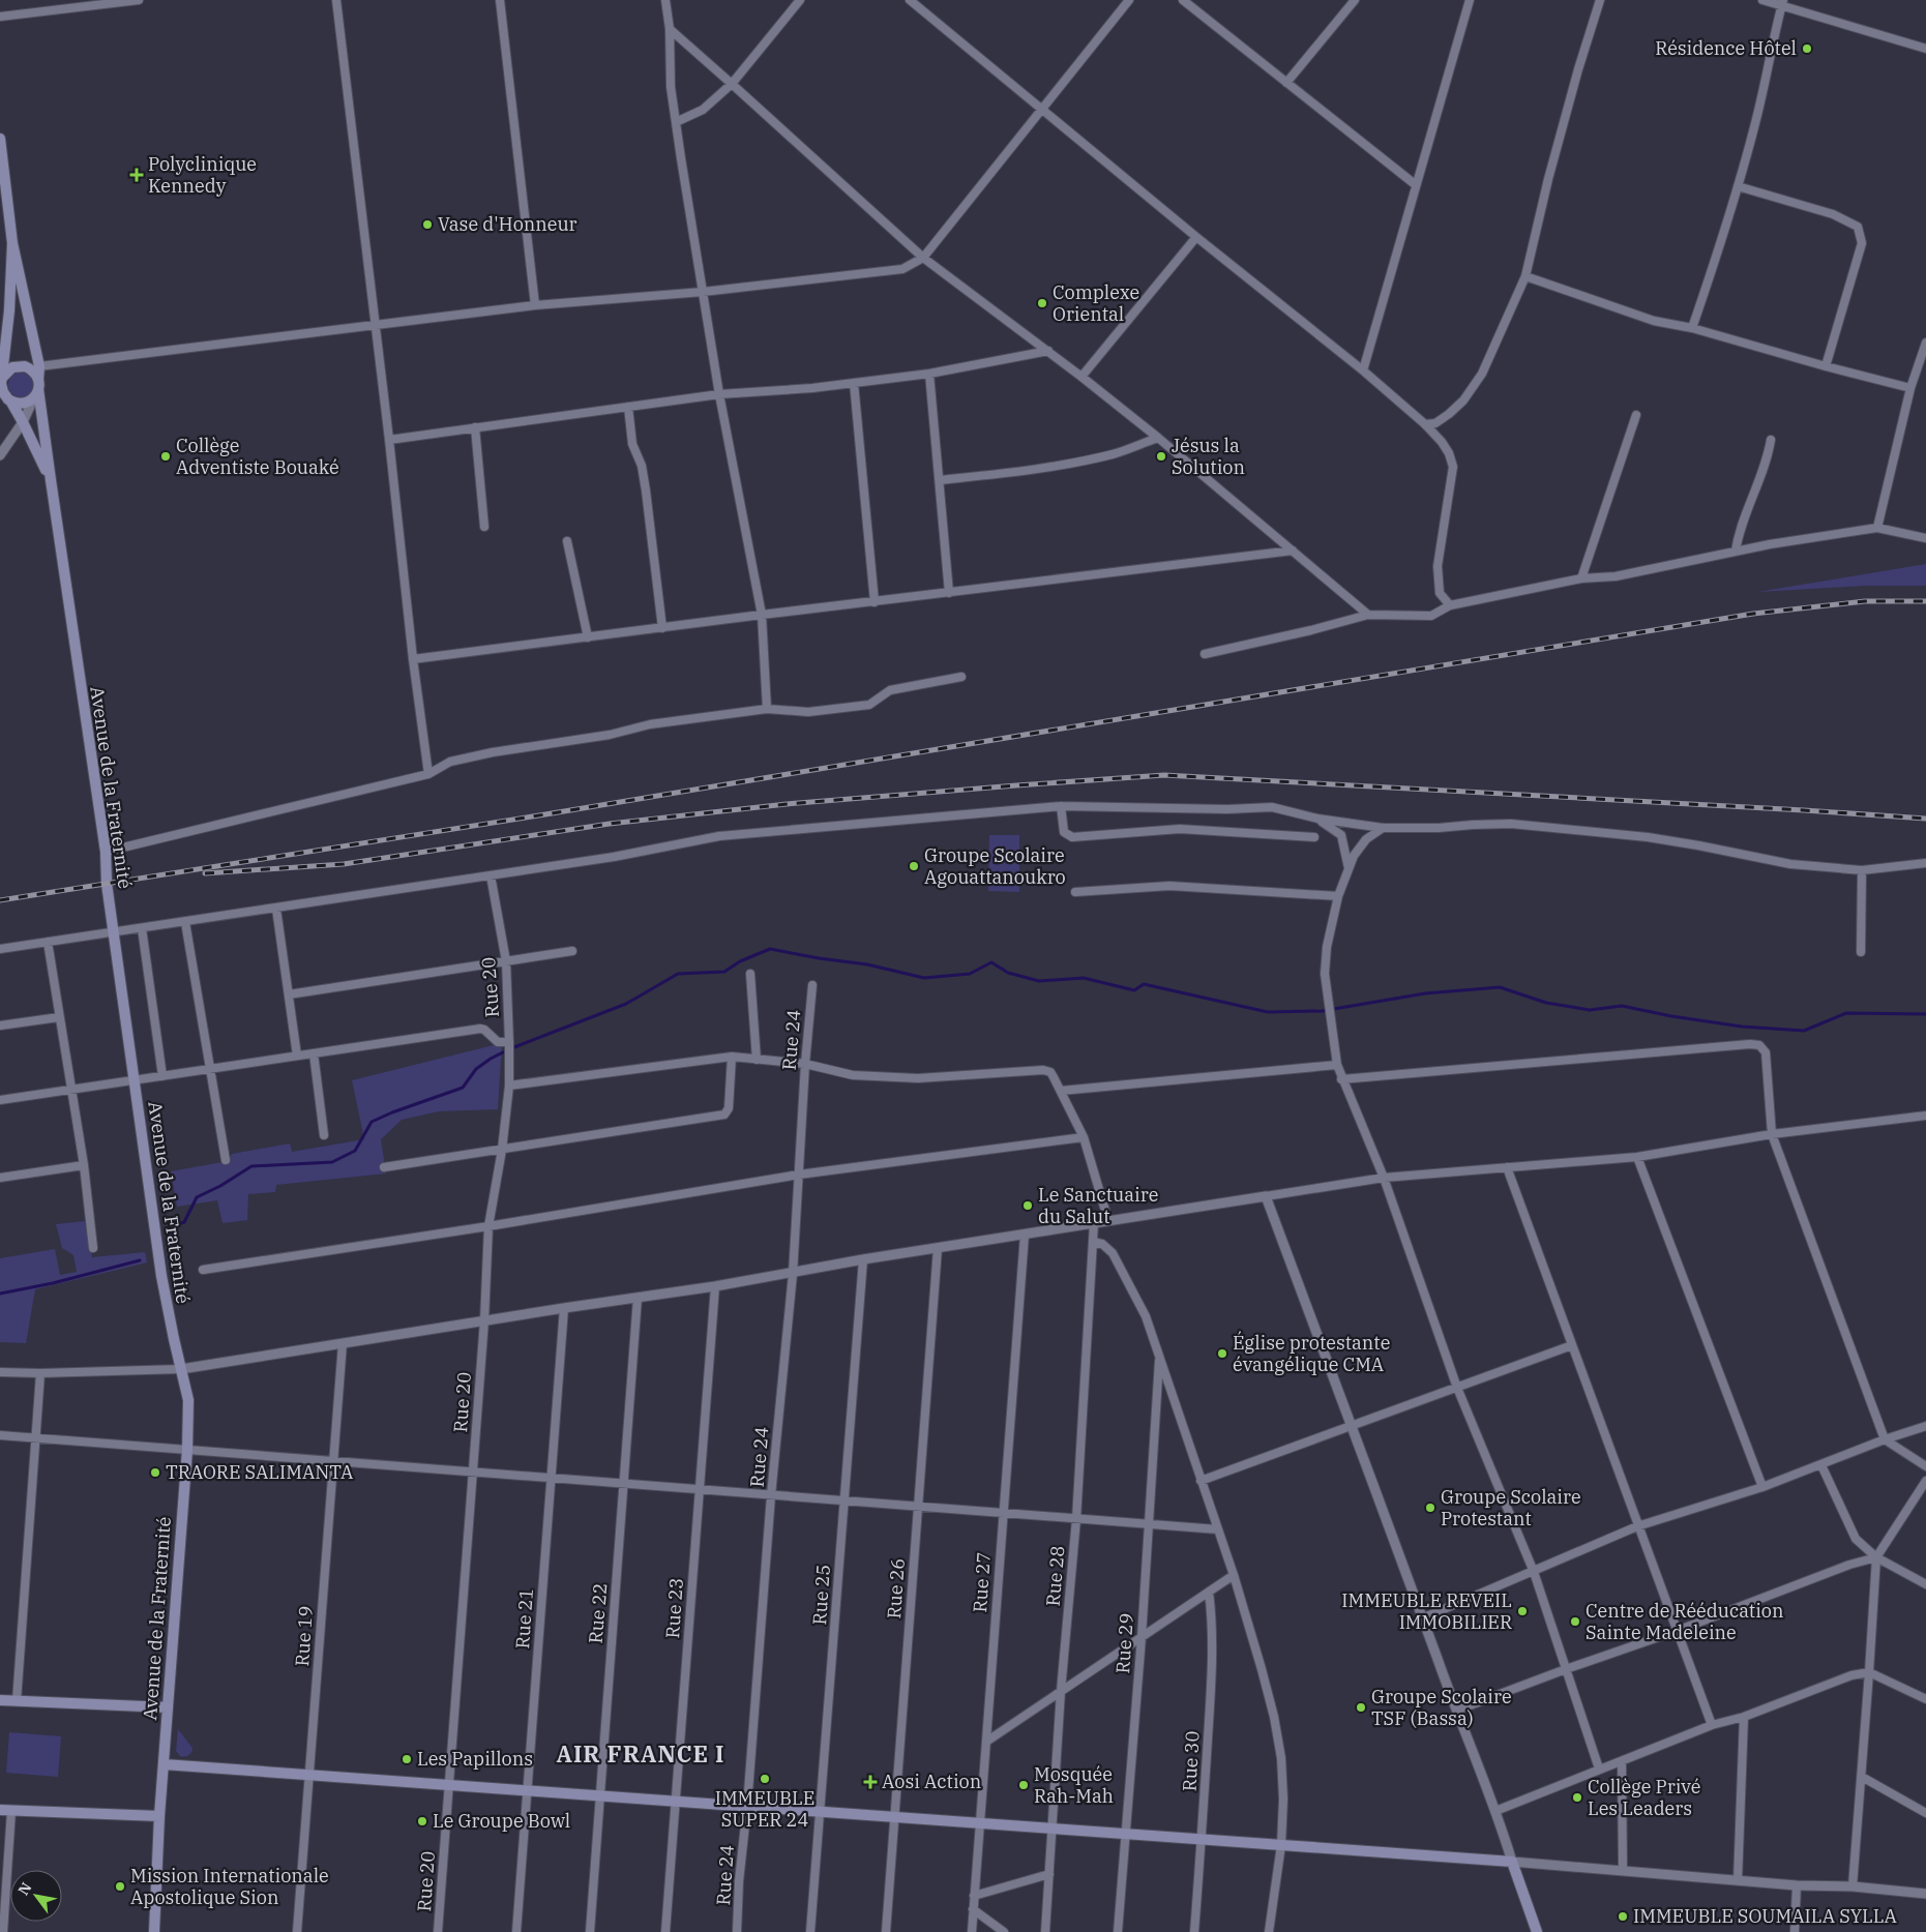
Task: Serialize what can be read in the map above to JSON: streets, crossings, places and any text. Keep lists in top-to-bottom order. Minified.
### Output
{"streets":{"main road":["Avenue de la Fraternité"],"street":["Rue 20","Rue 24","Rue 28","Rue 27","Rue 26","Rue 25","Rue 23","Rue 22","Rue 21","Rue 19","Rue 29","Rue 30"]},"districts":["AIR FRANCE I"],"places":{"other":["Résidence Hôtel","Vase d'Honneur","Complexe Oriental","Collège Adventiste Bouaké","Jésus la Solution","Groupe Scolaire Agouattanoukro","Le Sanctuaire du Salut","Église protestante évangélique CMA","TRAORE SALIMANTA","Groupe Scolaire Protestant","IMMEUBLE REVEIL IMMOBILIER","Centre de Rééducation Sainte Madeleine","Groupe Scolaire TSF (Bassa)","Les Papillons","IMMEUBLE SUPER 24","Mosquée Rah-Mah","Collège Privé Les Leaders","Le Groupe Bowl","Mission Internationale Apostolique Sion","IMMEUBLE SOUMAILA SYLLA"],"health":["Polyclinique Kennedy","Aosi Action"]},"north":"top left"}
